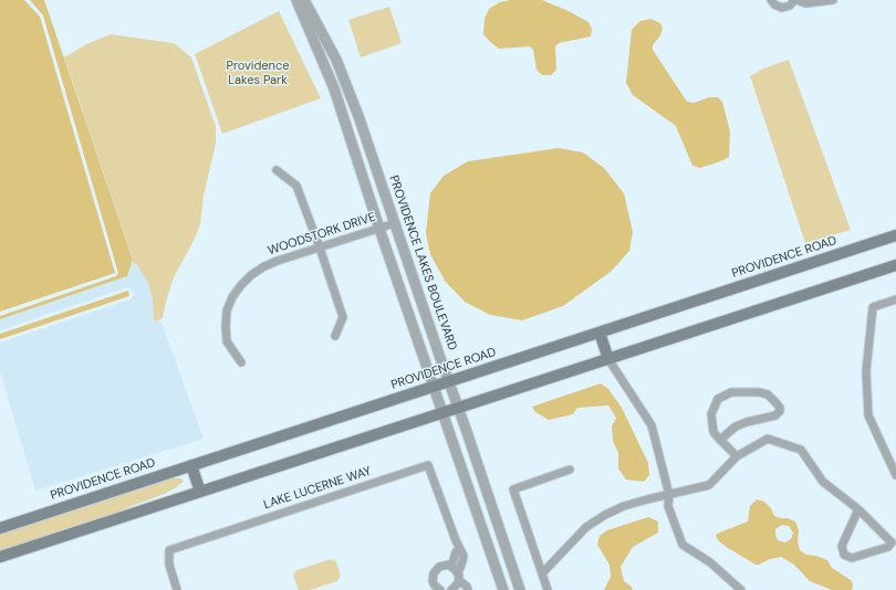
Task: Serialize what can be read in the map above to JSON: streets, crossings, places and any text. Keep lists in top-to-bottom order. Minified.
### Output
{"streets":{"main road":["PROVIDENCE ROAD"],"street":["WOODSTORK DRIVE","PROVIDENCE LAKES BOULEVARD","LAKE LUCERNE WAY"]},"crossings":[["WOODSTORK DRIVE","PROVIDENCE LAKES BOULEVARD"],["PROVIDENCE ROAD","PROVIDENCE LAKES BOULEVARD"]],"parks":["Providence Lakes Park"]}
